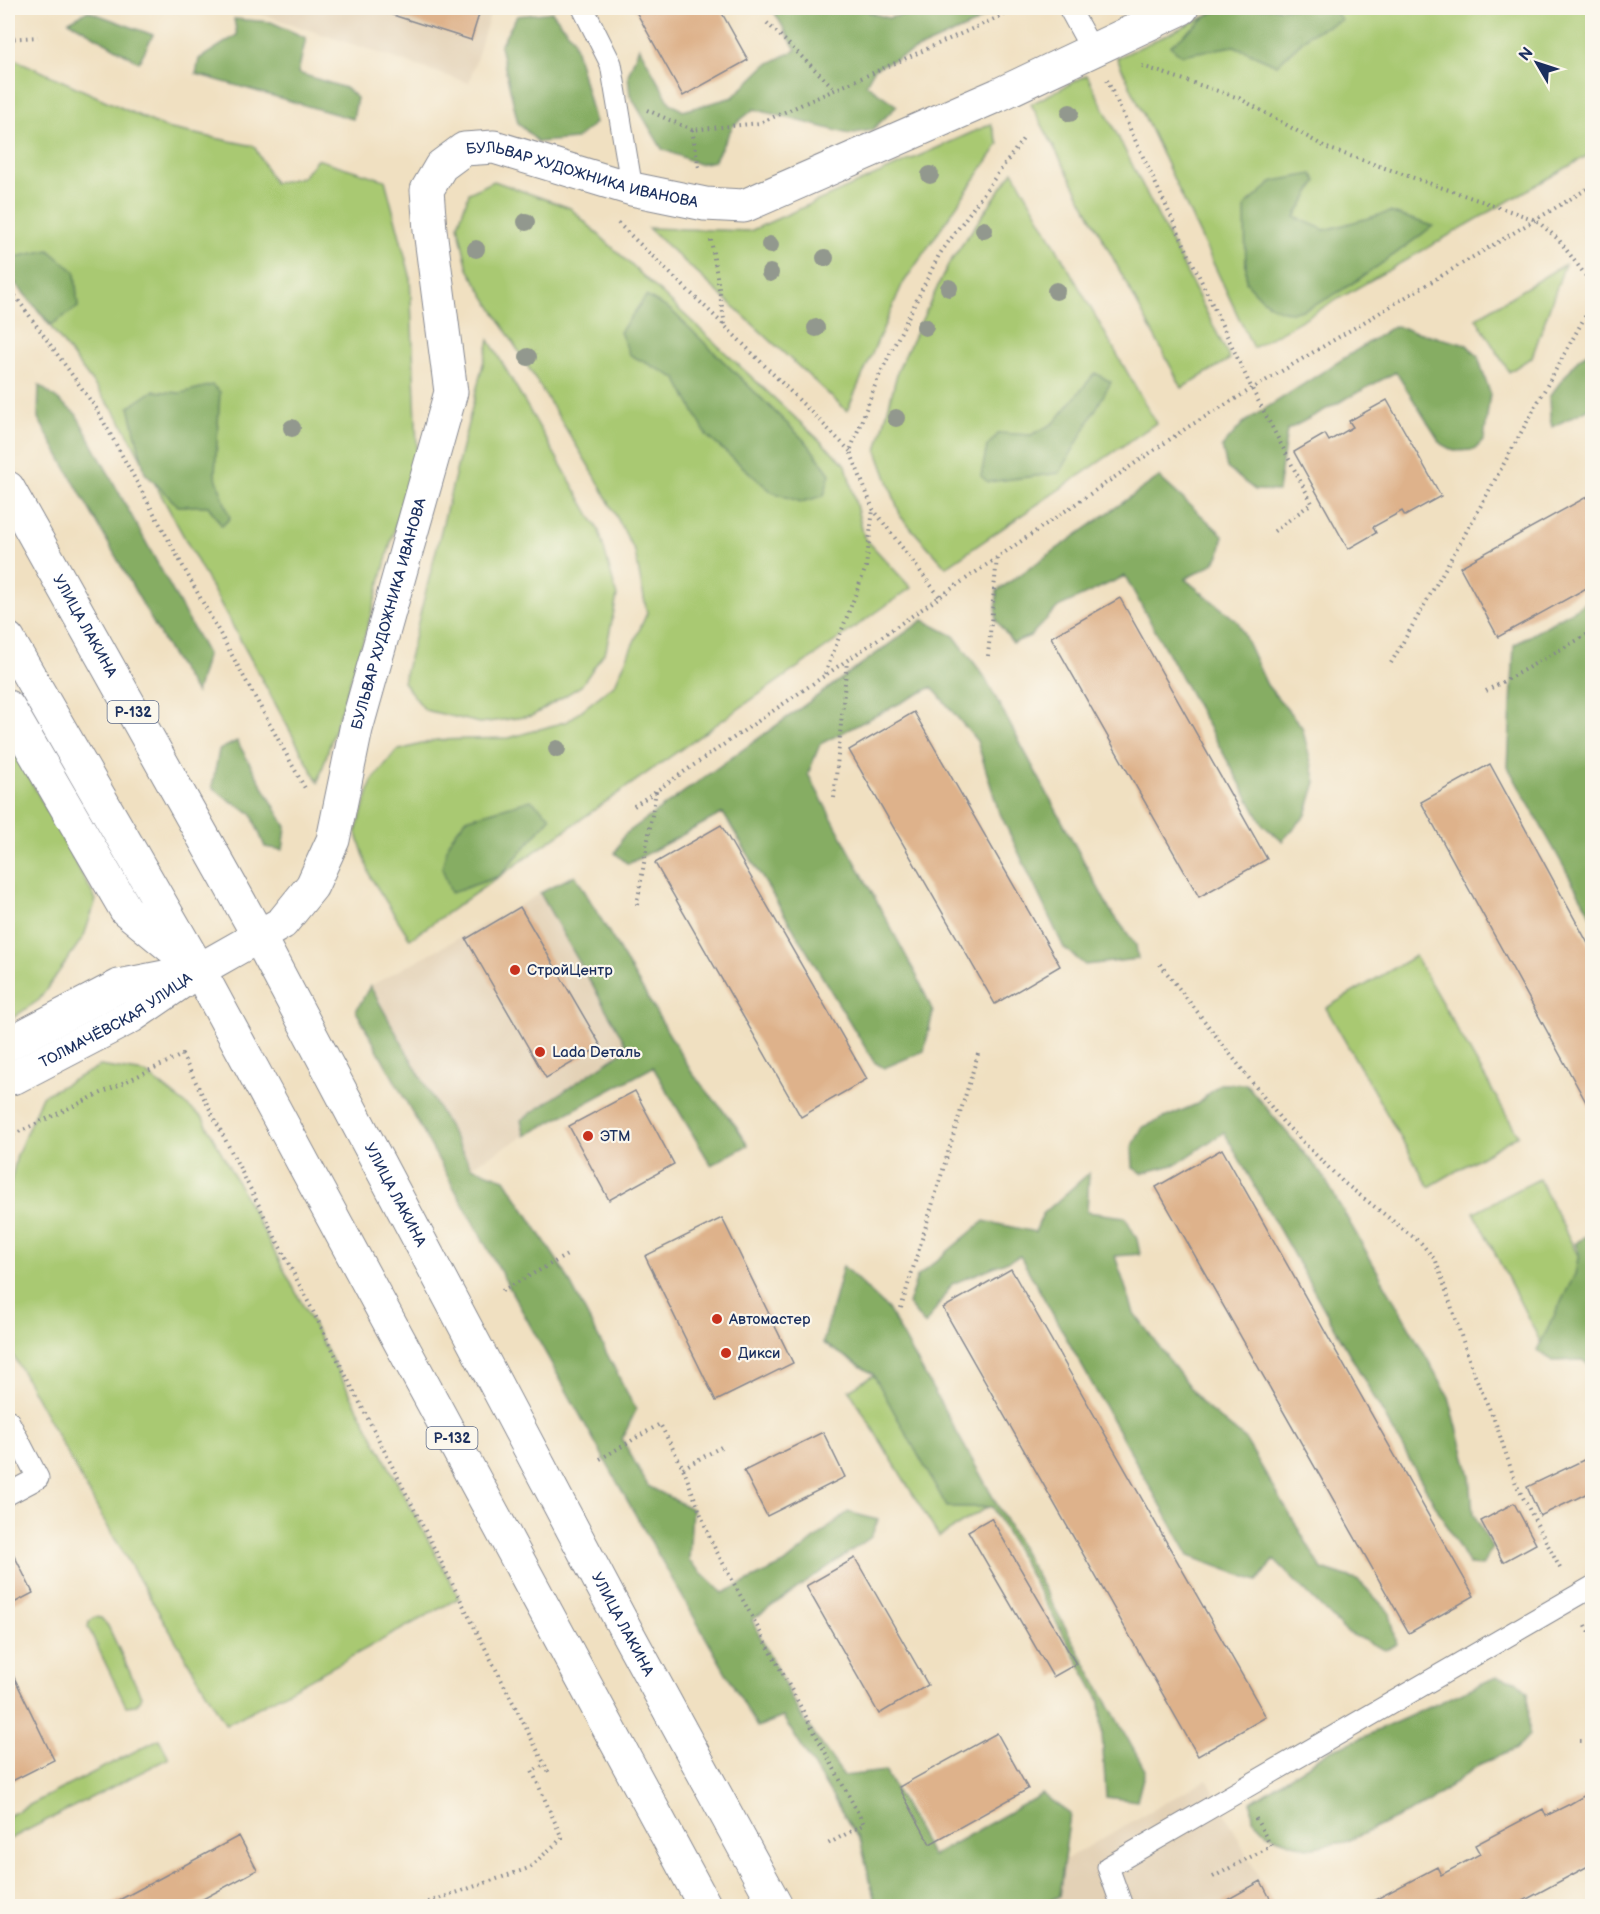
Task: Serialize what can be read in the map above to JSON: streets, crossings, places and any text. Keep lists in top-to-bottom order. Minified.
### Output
{"streets":{"main road":["БУЛЬВАР ХУДОЖНИКА ИВАНОВА","УЛИЦА ЛАКИНА","Р-132","ТОЛМАЧЁВСКАЯ УЛИЦА"]},"crossings":[["БУЛЬВАР ХУДОЖНИКА ИВАНОВА","УЛИЦА ЛАКИНА"],["БУЛЬВАР ХУДОЖНИКА ИВАНОВА","Р-132"],["БУЛЬВАР ХУДОЖНИКА ИВАНОВА","ТОЛМАЧЁВСКАЯ УЛИЦА"],["Р-132","ТОЛМАЧЁВСКАЯ УЛИЦА"]],"places":["СтройЦентр","Lada Dеталь","ЭТМ","Автомастер","Дикси"],"north":"top left"}
